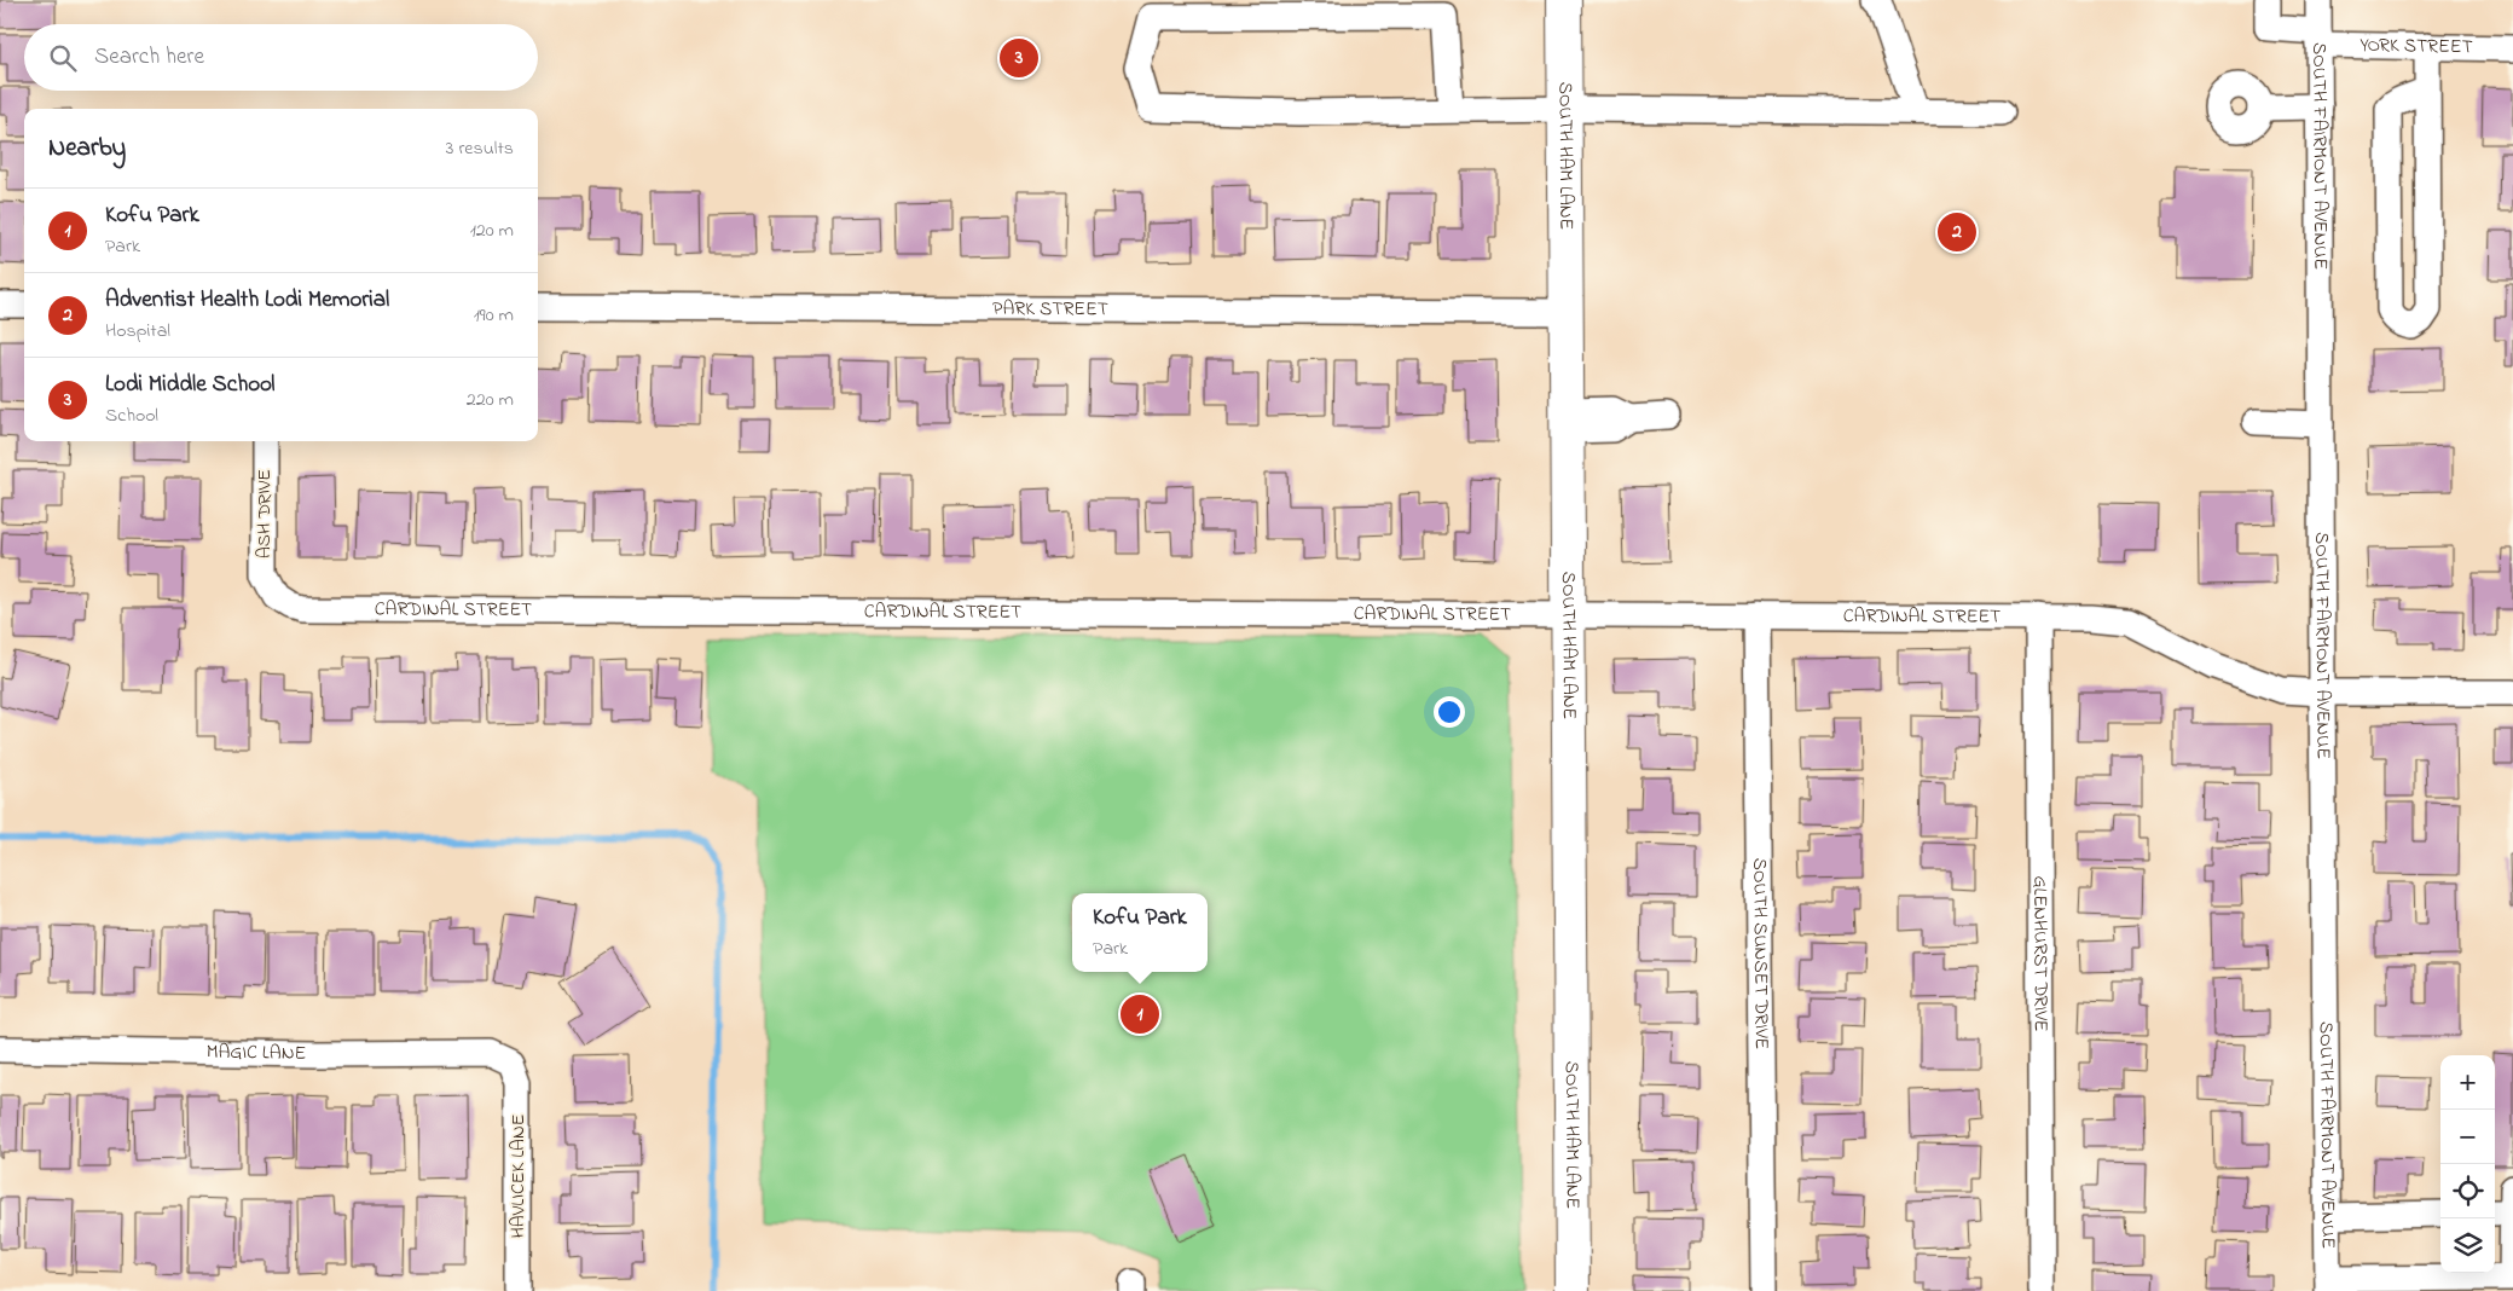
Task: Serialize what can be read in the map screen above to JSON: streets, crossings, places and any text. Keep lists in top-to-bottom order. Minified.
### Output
{"streets":{"main road":["SOUTH HAM LANE"],"street":["YORK STREET","SOUTH FAIRMONT AVENUE","PARK STREET","ASH DRIVE","CARDINAL STREET","SOUTH SUNSET DRIVE","GLENHURST DRIVE","MAGIC LANE","HAVLICEK LANE"]},"crossings":[["YORK STREET","SOUTH FAIRMONT AVENUE"],["SOUTH HAM LANE","PARK STREET"],["SOUTH HAM LANE","CARDINAL STREET"],["SOUTH FAIRMONT AVENUE","CARDINAL STREET"],["ASH DRIVE","CARDINAL STREET"],["CARDINAL STREET","SOUTH SUNSET DRIVE"],["CARDINAL STREET","GLENHURST DRIVE"],["MAGIC LANE","HAVLICEK LANE"]],"page":{"search":"Search here","pins":["3","2","1"],"heading":["Nearby","3 results"],"list":[{"mark":"1","name":"Kofu Park","note":"Park","value":"120 m"},{"mark":"2","name":"Adventist Health Lodi Memorial","note":"Hospital","value":"190 m"},{"mark":"3","name":"Lodi Middle School","note":"School","value":"220 m"}],"popup":["Kofu Park","Park"],"map_buttons":["+","−"]}}
